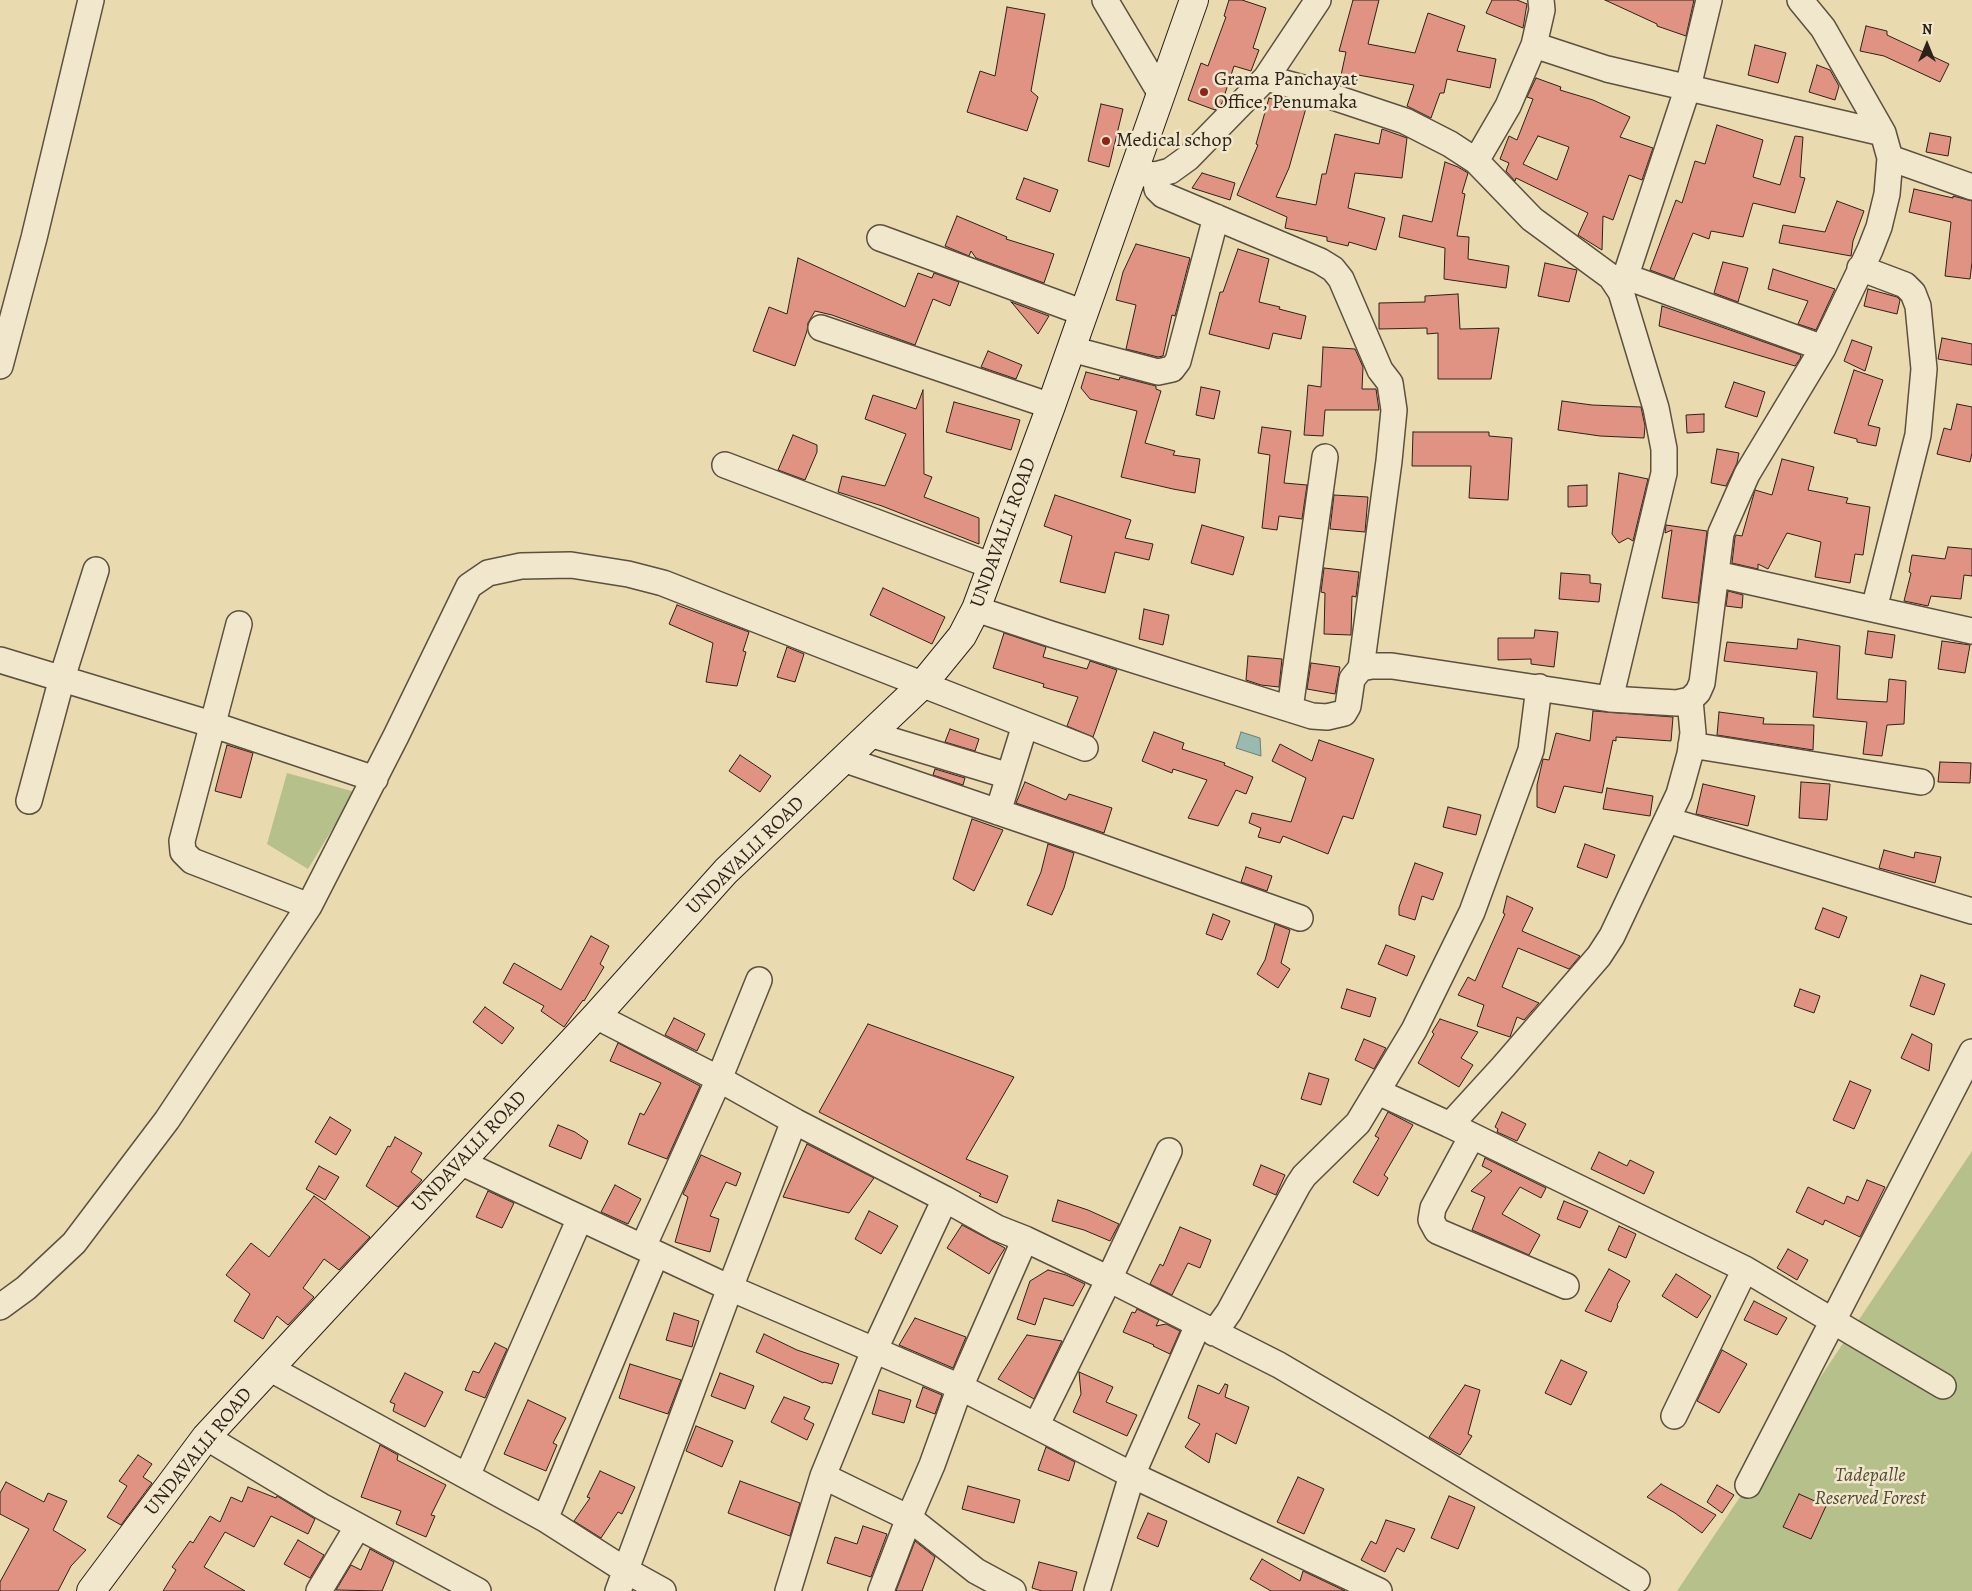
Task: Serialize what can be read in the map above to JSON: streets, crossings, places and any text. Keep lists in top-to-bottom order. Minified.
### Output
{"streets":{"main road":["UNDAVALLI ROAD"]},"parks":["Tadepalle Reserved Forest"],"places":["Grama Panchayat Office, Penumaka","Medical schop"],"north":"top"}
